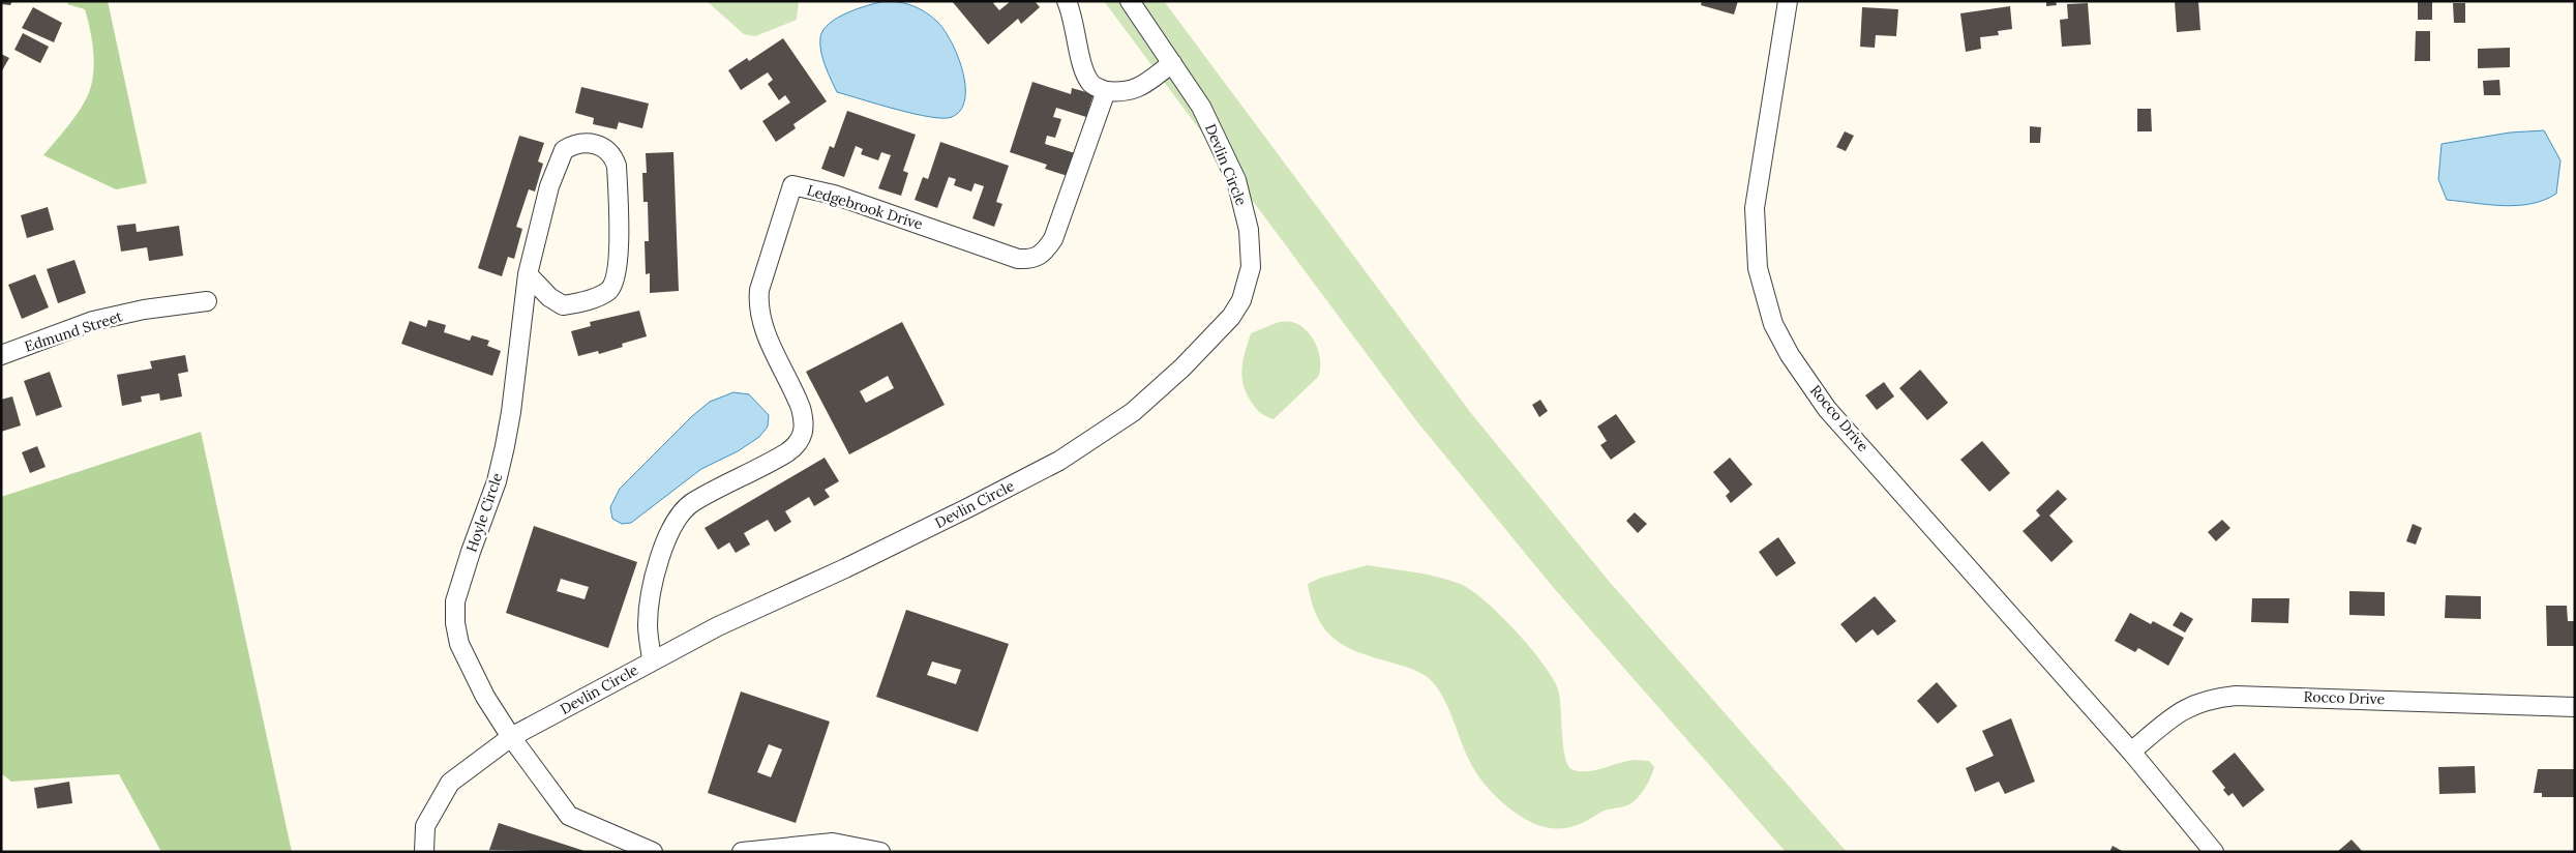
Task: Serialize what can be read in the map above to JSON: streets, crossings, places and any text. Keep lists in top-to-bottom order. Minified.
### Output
{"streets":{"street":["Devlin Circle","Ledgebrook Drive","Edmund Street","Rocco Drive","Hoyle Circle"]},"crossings":[["Devlin Circle","Ledgebrook Drive"],["Devlin Circle","Hoyle Circle"]]}
